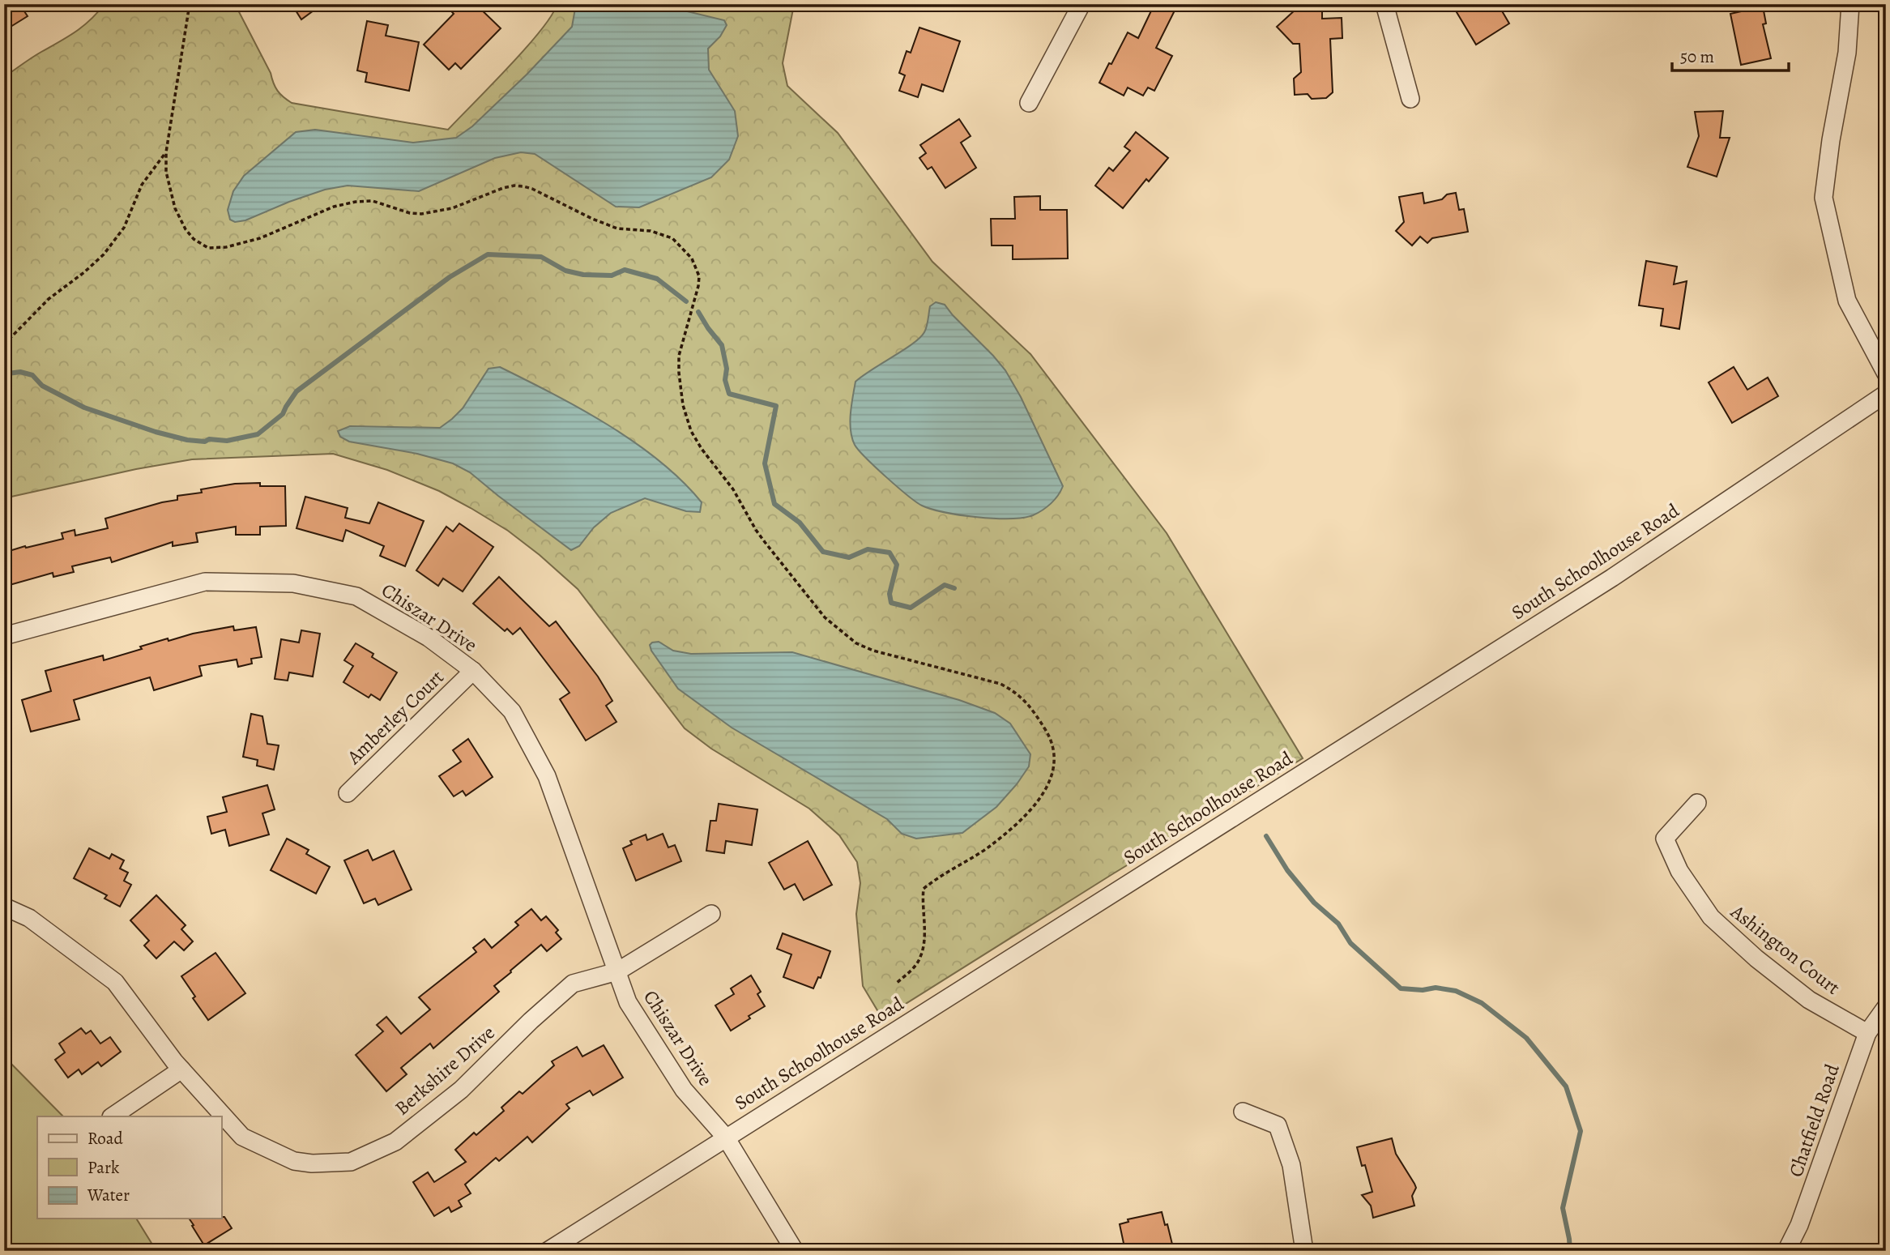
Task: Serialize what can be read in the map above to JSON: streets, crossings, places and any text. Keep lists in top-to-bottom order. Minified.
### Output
{"streets":{"street":["South Schoolhouse Road","Chiszar Drive","Amberley Court","Ashington Court","Berkshire Drive","Chatfield Road"]},"crossings":[["South Schoolhouse Road","Chiszar Drive"],["Chiszar Drive","Amberley Court"],["Chiszar Drive","Berkshire Drive"],["Ashington Court","Chatfield Road"]],"legend":["Road","Park","Water"],"scale_bar":"50 m"}
